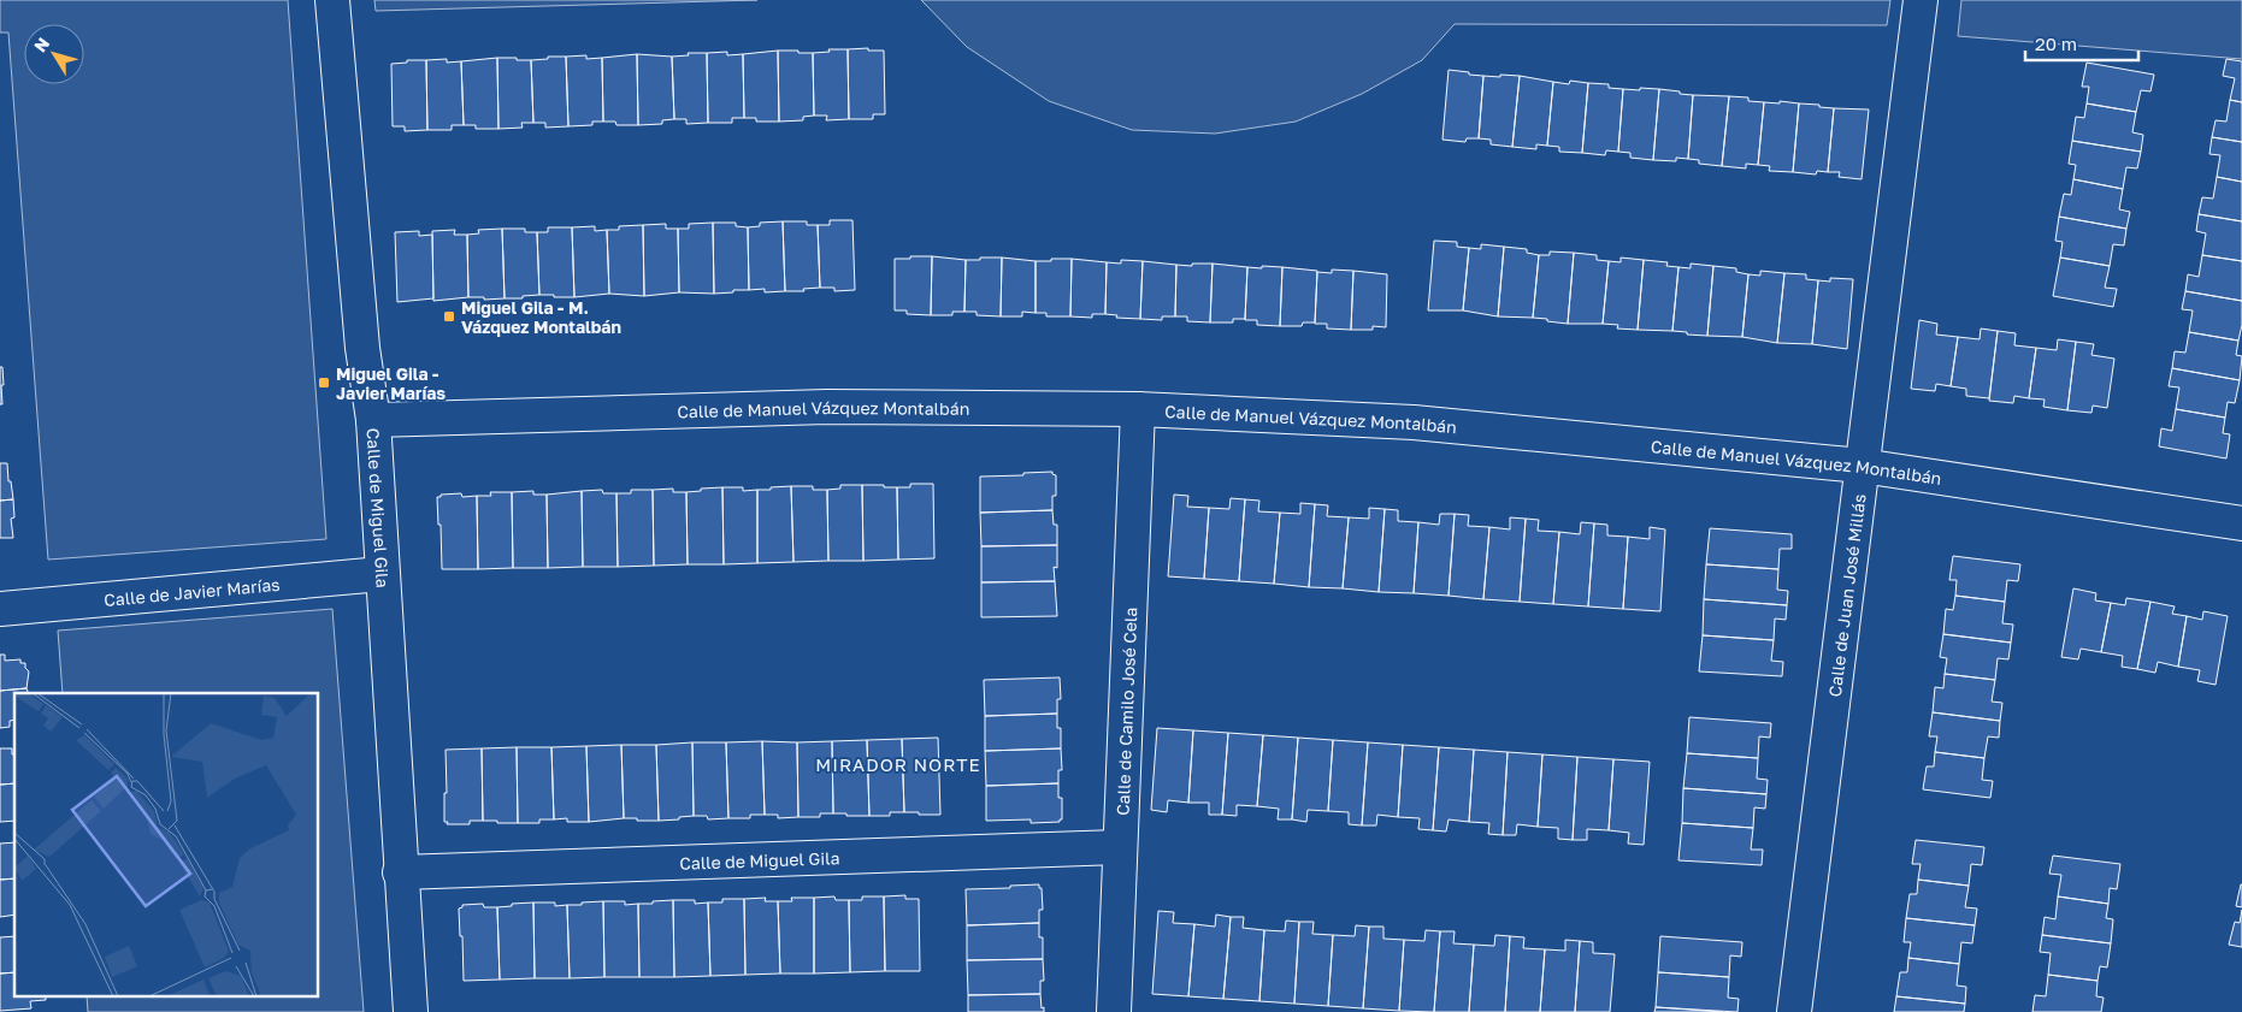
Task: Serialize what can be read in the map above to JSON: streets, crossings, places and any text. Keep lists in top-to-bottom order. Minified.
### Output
{"streets":{"street":["Calle de Manuel Vázquez Montalbán","Calle de Miguel Gila","Calle de Javier Marías","Calle de Juan José Millás","Calle de Camilo José Cela"]},"crossings":[["Calle de Manuel Vázquez Montalbán","Calle de Miguel Gila"],["Calle de Manuel Vázquez Montalbán","Calle de Juan José Millás"],["Calle de Manuel Vázquez Montalbán","Calle de Camilo José Cela"],["Calle de Miguel Gila","Calle de Javier Marías"],["Calle de Miguel Gila","Calle de Camilo José Cela"]],"districts":["MIRADOR NORTE"],"places":{"transit":["Miguel Gila - M. Vázquez Montalbán","Miguel Gila - Javier Marías"]},"scale_bar":"20 m","north":"top left"}
